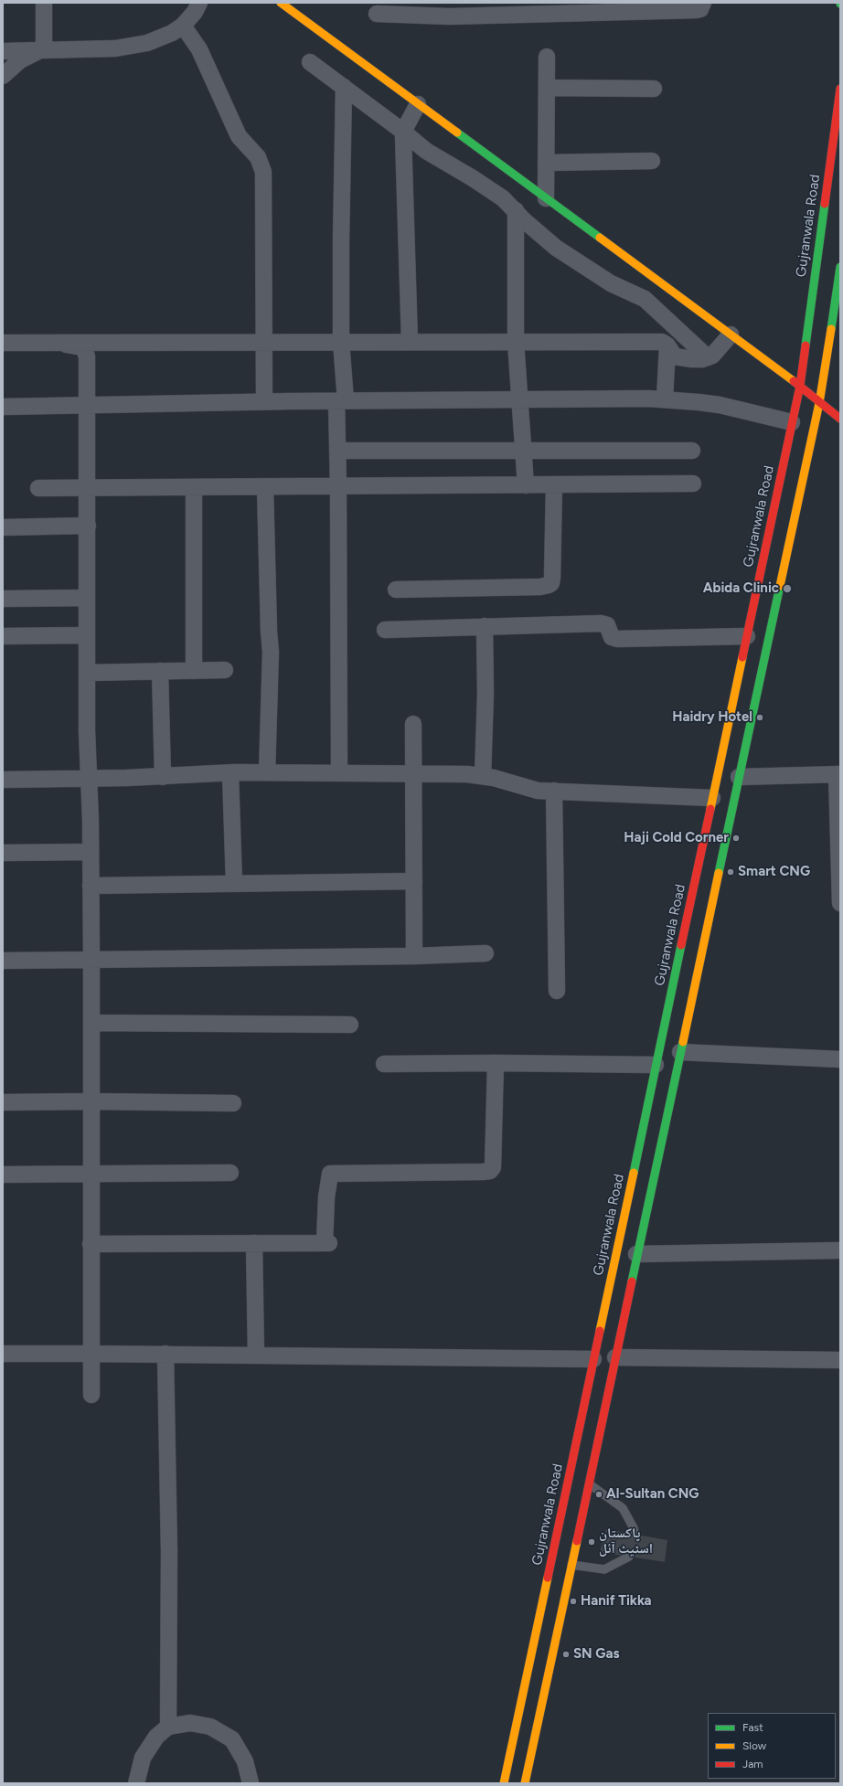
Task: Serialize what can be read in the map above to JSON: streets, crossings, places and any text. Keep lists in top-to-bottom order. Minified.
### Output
{"streets":{"main road":["Gujranwala Road"]},"places":["Abida Clinic","Haidry Hotel","Haji Cold Corner","Smart CNG","Al-Sultan CNG","پاکستان اسٹیٹ آئل","Hanif Tikka","SN Gas"],"legend":["Fast","Slow","Jam"]}
